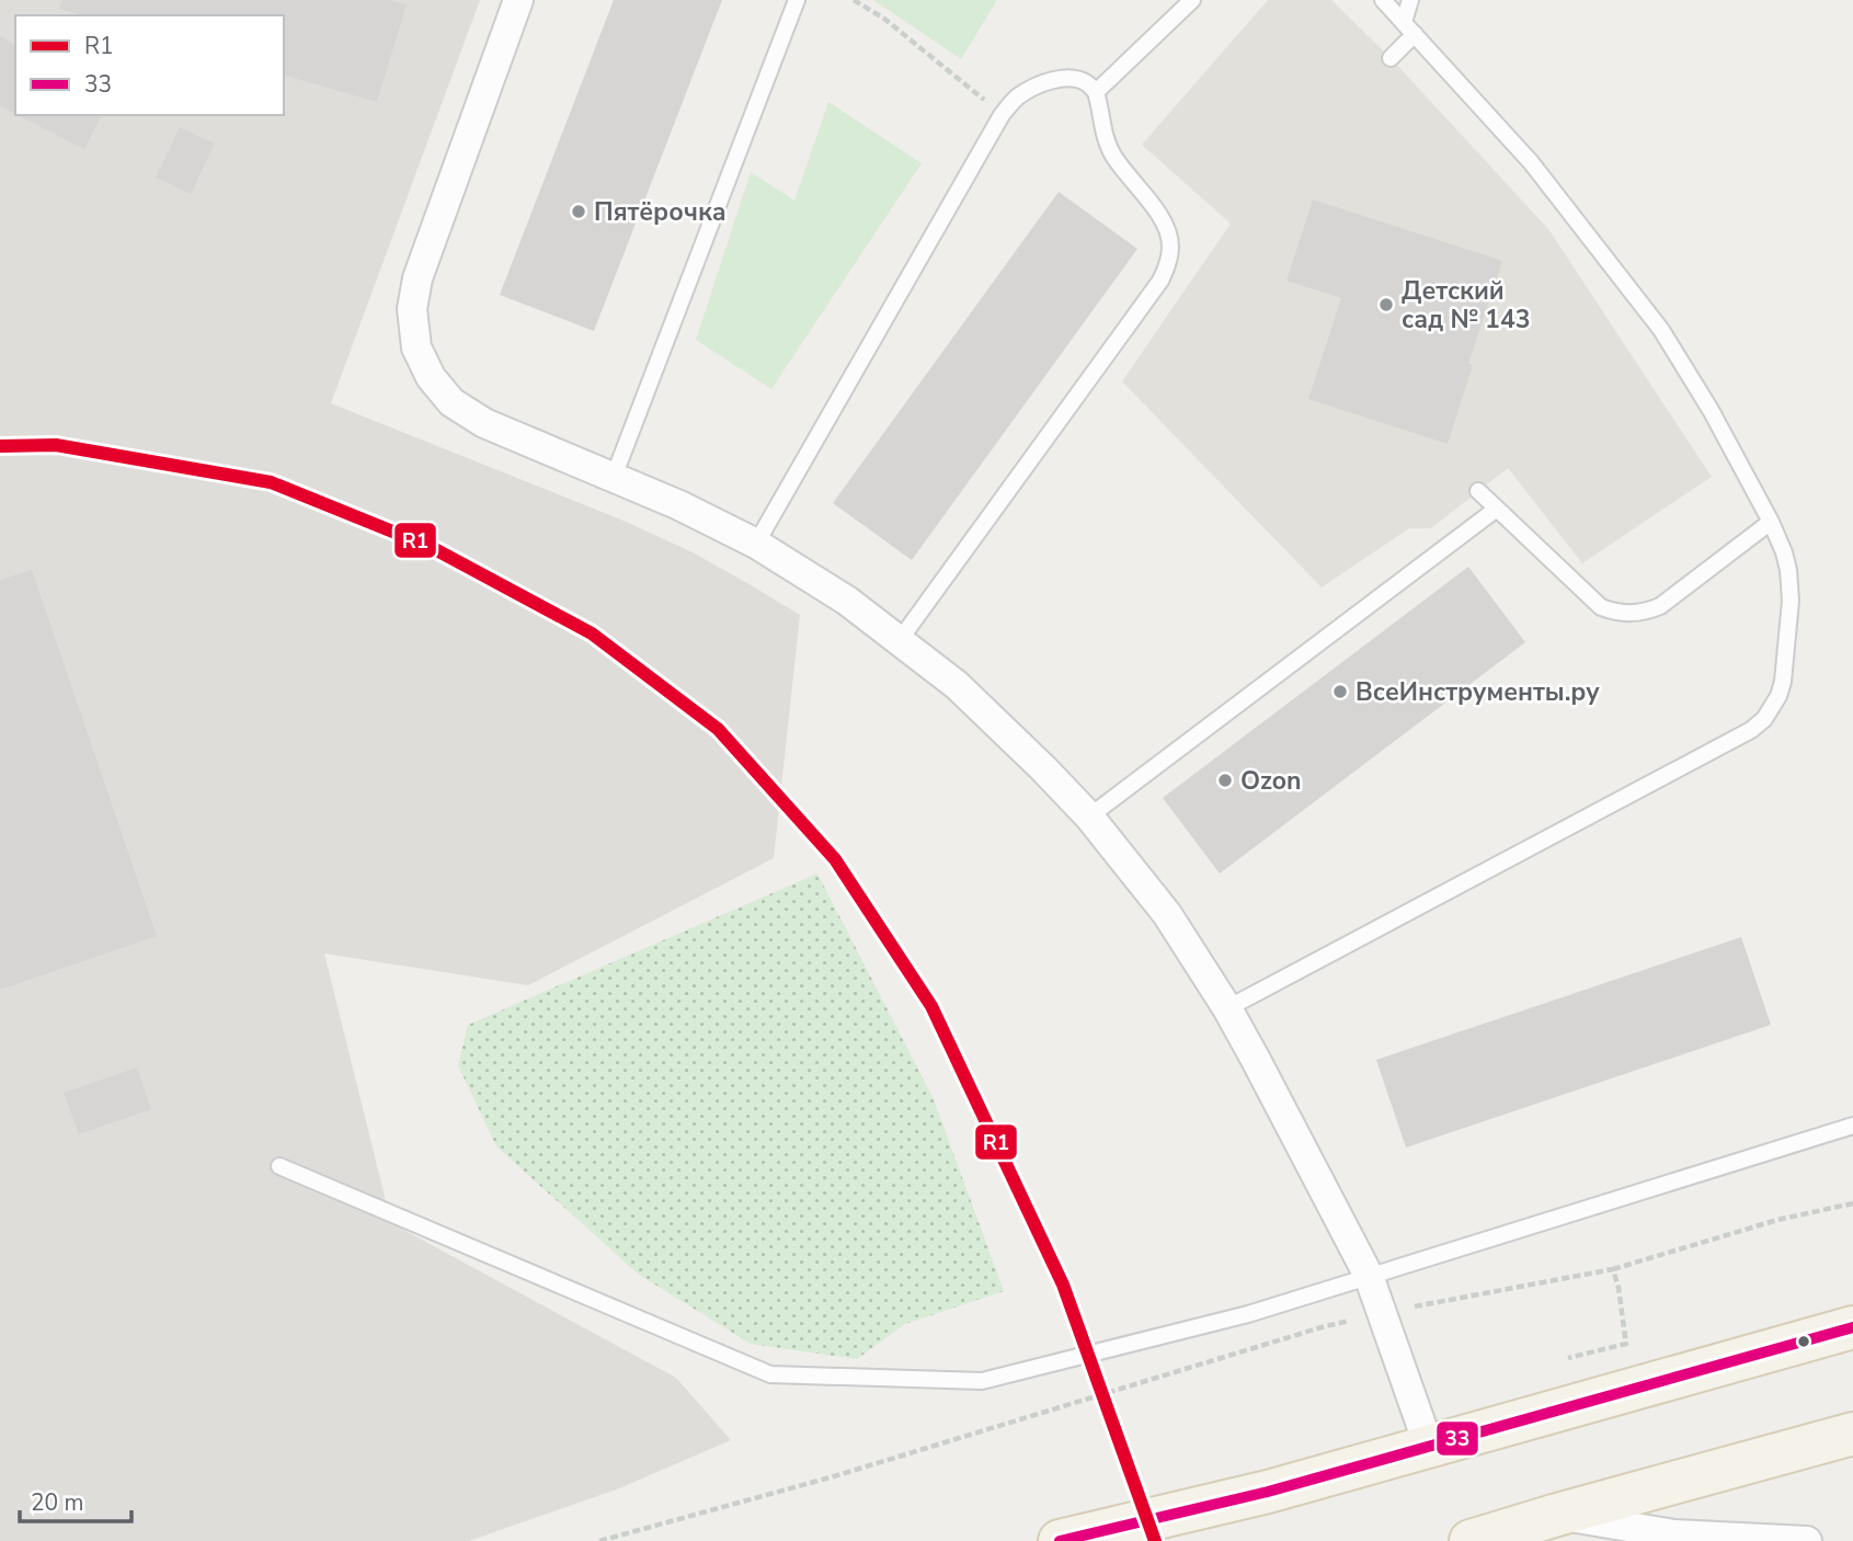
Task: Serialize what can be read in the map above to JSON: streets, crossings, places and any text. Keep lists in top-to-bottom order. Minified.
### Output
{"places":["Пятёрочка","Детский сад № 143","ВсеИнструменты.ру","Ozon"],"lines":["transit line R1","transit line 33"],"legend":["R1","33"],"scale_bar":"20 m"}
